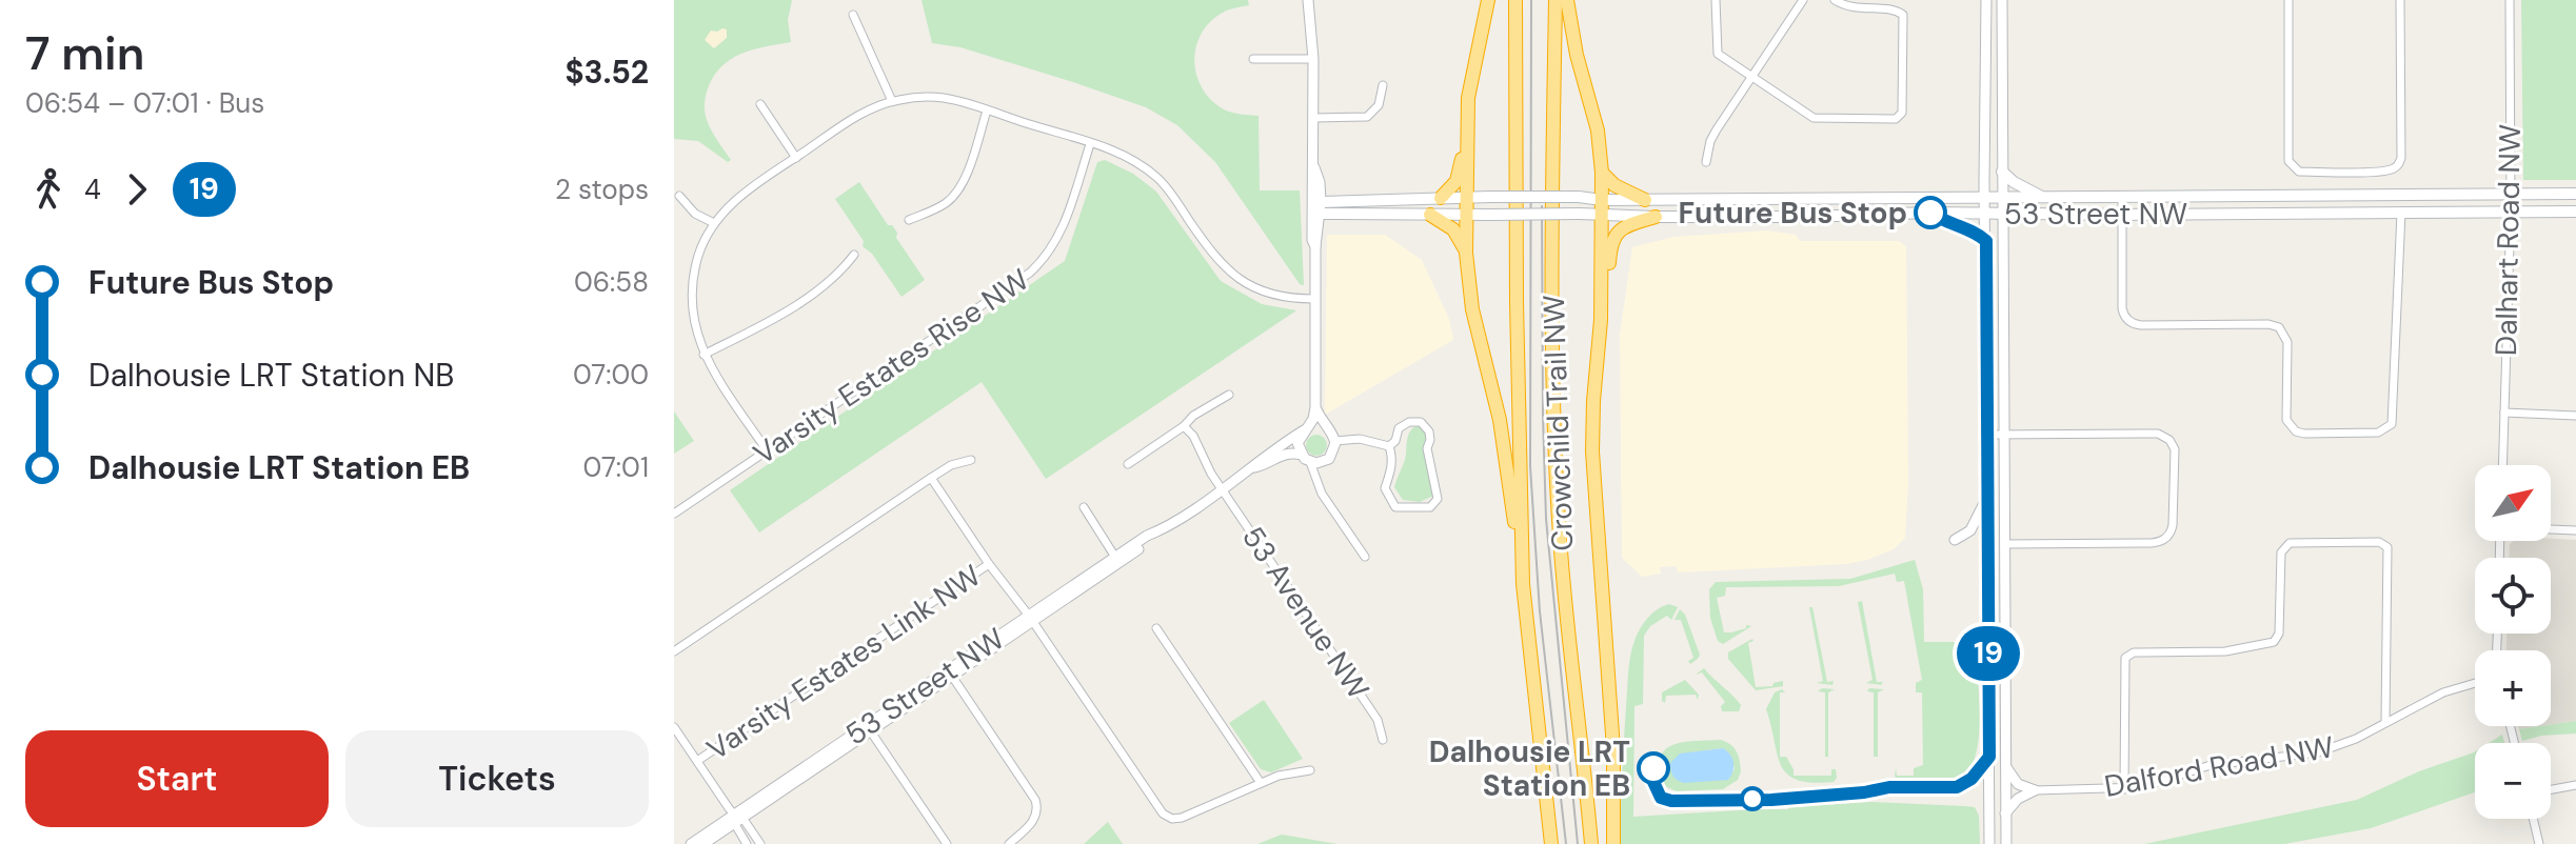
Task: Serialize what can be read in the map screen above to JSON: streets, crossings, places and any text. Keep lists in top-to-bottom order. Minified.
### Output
{"streets":{"highway":["Crowchild Trail NW"],"main road":["53 Street NW"],"street":["Dalhart Road NW","Varsity Estates Rise NW","53 Avenue NW","Varsity Estates Link NW","Dalford Road NW"]},"crossings":[["53 Street NW","Dalhart Road NW"],["53 Street NW","53 Avenue NW"]],"places":["Future Bus Stop","Dalhousie LRT Station EB"],"lines":["bus line 19"],"north":"top right","page":{"heading":["7 min","06:54 – 07:01 · Bus","$3.52"],"on_map":"19","legs":["4","19","2 stops"],"list":[{"name":"Future Bus Stop","value":"06:58"},{"name":"Dalhousie LRT Station NB","value":"07:00"},{"name":"Dalhousie LRT Station EB","value":"07:01"}],"map_buttons":["+","−"],"buttons":["Start","Tickets"]}}
